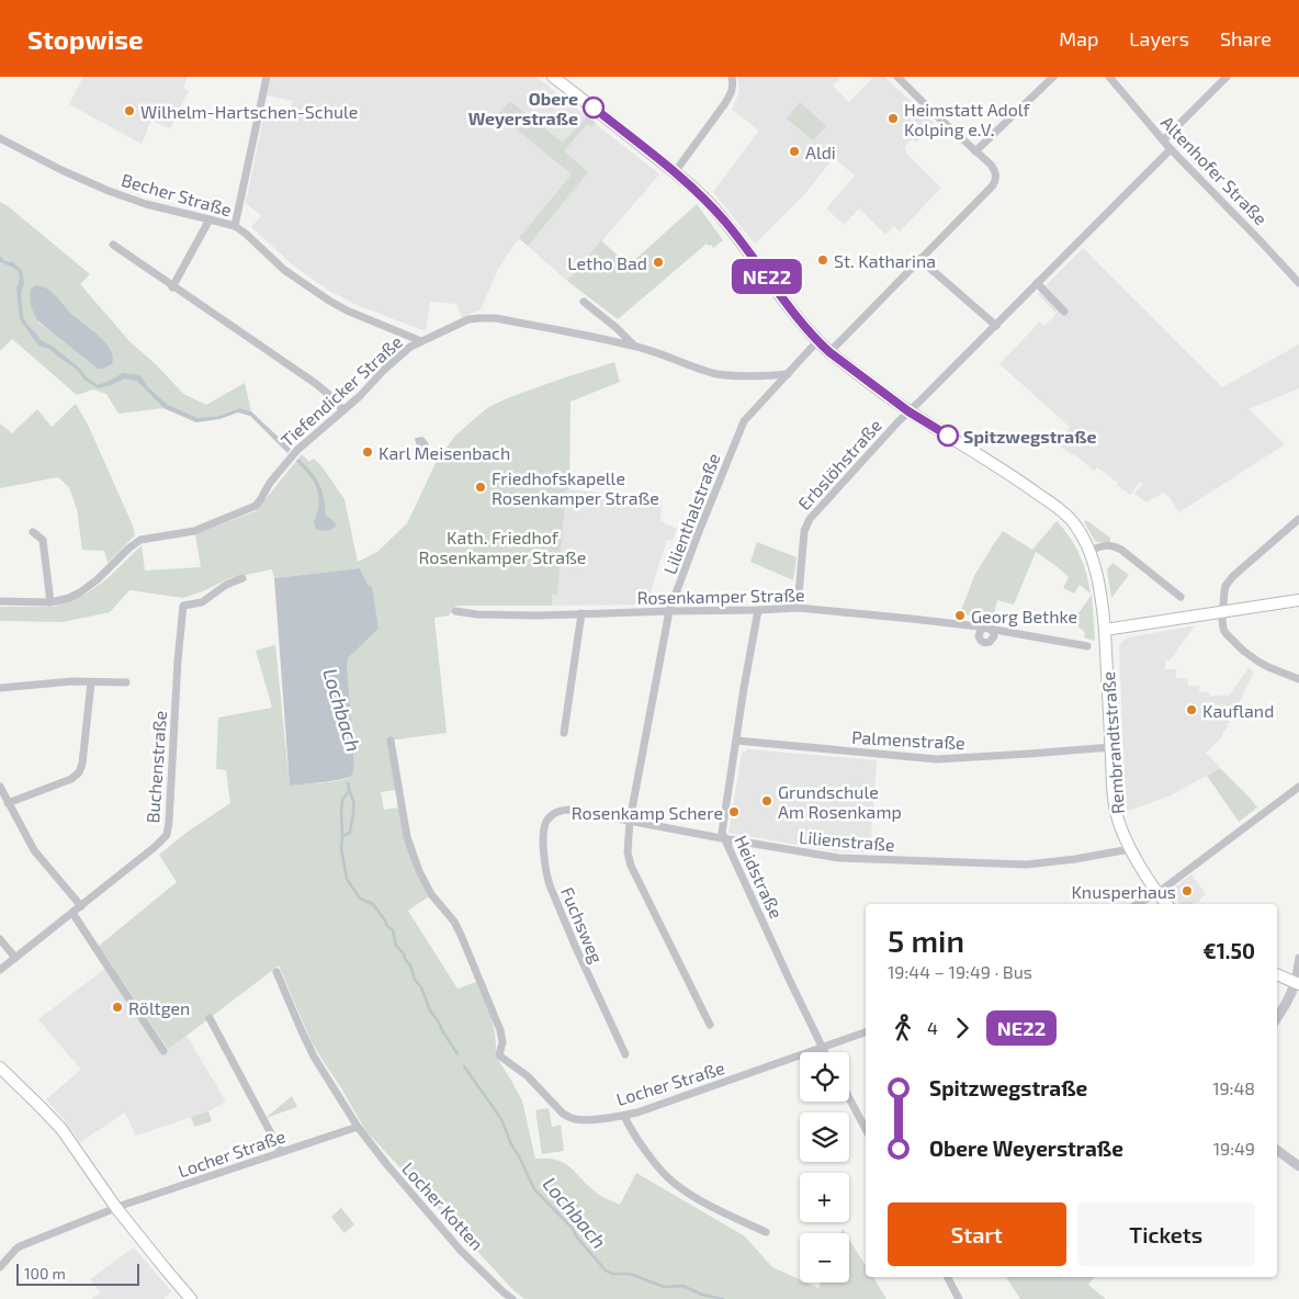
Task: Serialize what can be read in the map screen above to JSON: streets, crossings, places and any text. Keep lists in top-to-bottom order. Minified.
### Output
{"streets":{"main road":["Rembrandtstraße"],"street":["Altenhofer Straße","Becher Straße","Tiefendicker Straße","Erbslöhstraße","Lilienthalstraße","Rosenkamper Straße","Palmenstraße","Buchenstraße","Lilienstraße","Heidstraße","Fuchsweg","Locher Straße","Locher Kotten"]},"crossings":[["Becher Straße","Tiefendicker Straße"],["Tiefendicker Straße","Lilienthalstraße"],["Erbslöhstraße","Rosenkamper Straße"],["Erbslöhstraße","Rembrandtstraße"],["Lilienthalstraße","Rosenkamper Straße"],["Lilienthalstraße","Rembrandtstraße"],["Lilienthalstraße","Lilienstraße"],["Rosenkamper Straße","Heidstraße"],["Palmenstraße","Rembrandtstraße"],["Palmenstraße","Heidstraße"],["Rembrandtstraße","Lilienstraße"],["Lilienstraße","Heidstraße"],["Lilienstraße","Fuchsweg"],["Heidstraße","Locher Straße"],["Locher Straße","Locher Kotten"]],"water":["Lochbach"],"parks":["Kath. Friedhof Rosenkamper Straße"],"places":["Obere Weyerstraße","Wilhelm-Hartschen-Schule","Heimstatt Adolf Kolping e.V.","Aldi","St. Katharina","Letho Bad","Spitzwegstraße","Karl Meisenbach","Friedhofskapelle Rosenkamper Straße","Georg Bethke","Kaufland","Grundschule Am Rosenkamp","Rosenkamp Schere","Knusperhaus","Röltgen"],"lines":["bus line NE22"],"scale_bar":"100 m","page":{"header":"Stopwise","nav":["Map","Layers","Share"],"on_map":"NE22","heading":["5 min","19:44 – 19:49 · Bus","€1.50"],"legs":["4","NE22"],"map_buttons":["+","−"],"list":[{"name":"Spitzwegstraße","value":"19:48"},{"name":"Obere Weyerstraße","value":"19:49"}],"buttons":["Start","Tickets"],"scale":"100 m"}}
